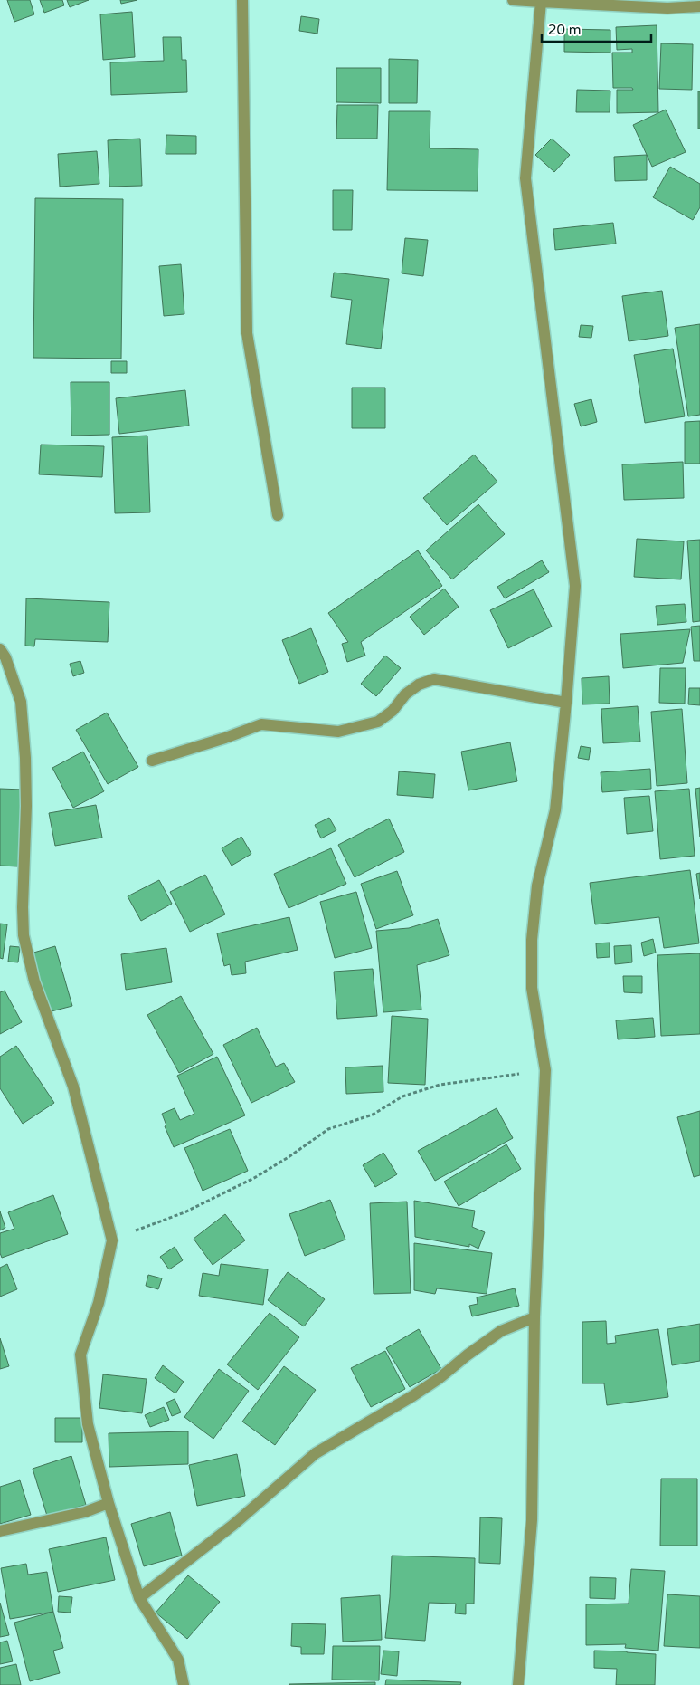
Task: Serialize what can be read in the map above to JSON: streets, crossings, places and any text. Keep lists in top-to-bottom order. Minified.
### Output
{"scale_bar":"20 m"}
